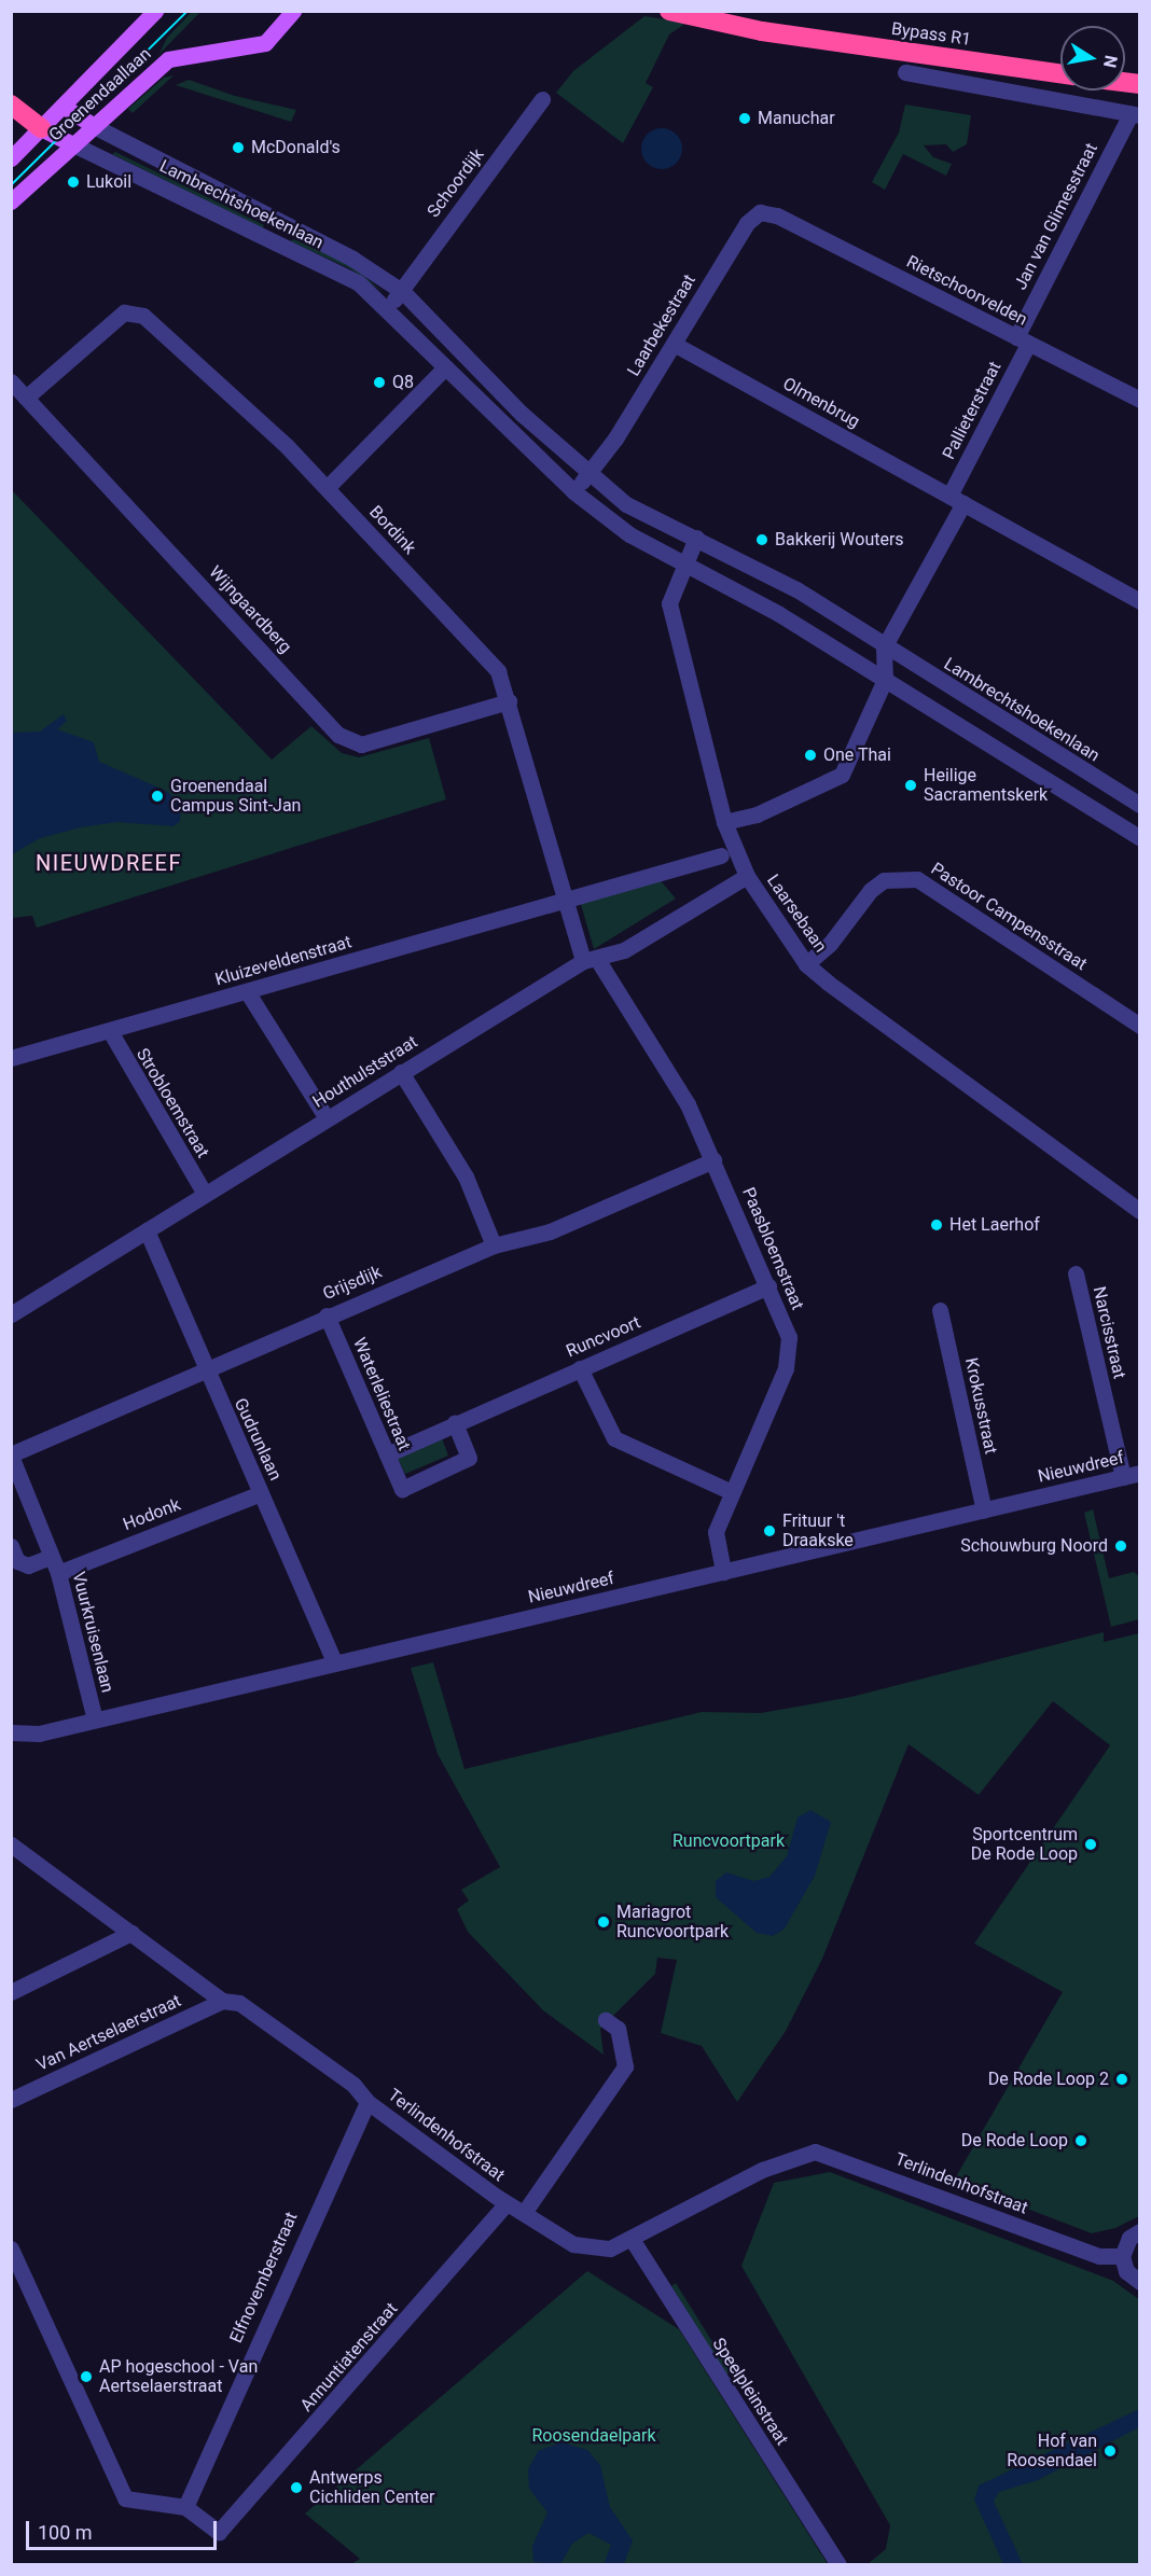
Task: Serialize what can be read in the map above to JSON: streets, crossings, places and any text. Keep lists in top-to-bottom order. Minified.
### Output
{"streets":{"highway":["Bypass R1"],"main road":["Groenendaallaan"],"street":["Schoordijk","Lambrechtshoekenlaan","Jan van Glimesstraat","Rietschoorvelden","Laarbekestraat","Olmenbrug","Pallieterstraat","Bordink","Wijngaardberg","Laarsebaan","Pastoor Campensstraat","Kluizeveldenstraat","Houthulststraat","Strobloemstraat","Paasbloemstraat","Grijsdijk","Narcisstraat","Runcvoort","Waterleliestraat","Krokusstraat","Gudrunlaan","Nieuwdreef","Hodonk","Vuurkruisenlaan","Van Aertselaerstraat","Terlindenhofstraat","Elfnovemberstraat","Annuntiatenstraat","Speelpleinstraat"]},"crossings":[["Groenendaallaan","Lambrechtshoekenlaan"],["Schoordijk","Lambrechtshoekenlaan"],["Lambrechtshoekenlaan","Laarbekestraat"],["Lambrechtshoekenlaan","Pallieterstraat"],["Lambrechtshoekenlaan","Laarsebaan"],["Jan van Glimesstraat","Rietschoorvelden"],["Jan van Glimesstraat","Pallieterstraat"],["Rietschoorvelden","Laarbekestraat"],["Rietschoorvelden","Pallieterstraat"],["Laarbekestraat","Olmenbrug"],["Olmenbrug","Pallieterstraat"],["Bordink","Wijngaardberg"],["Bordink","Kluizeveldenstraat"],["Bordink","Houthulststraat"],["Bordink","Paasbloemstraat"],["Laarsebaan","Pastoor Campensstraat"],["Laarsebaan","Houthulststraat"],["Kluizeveldenstraat","Strobloemstraat"],["Houthulststraat","Strobloemstraat"],["Houthulststraat","Paasbloemstraat"],["Houthulststraat","Gudrunlaan"],["Paasbloemstraat","Grijsdijk"],["Paasbloemstraat","Runcvoort"],["Paasbloemstraat","Nieuwdreef"],["Grijsdijk","Waterleliestraat"],["Grijsdijk","Gudrunlaan"],["Grijsdijk","Vuurkruisenlaan"],["Narcisstraat","Nieuwdreef"],["Runcvoort","Waterleliestraat"],["Krokusstraat","Nieuwdreef"],["Gudrunlaan","Nieuwdreef"],["Gudrunlaan","Hodonk"],["Nieuwdreef","Vuurkruisenlaan"],["Hodonk","Vuurkruisenlaan"],["Van Aertselaerstraat","Terlindenhofstraat"],["Terlindenhofstraat","Elfnovemberstraat"],["Terlindenhofstraat","Annuntiatenstraat"],["Terlindenhofstraat","Speelpleinstraat"],["Elfnovemberstraat","Annuntiatenstraat"]],"districts":["NIEUWDREEF"],"parks":["Runcvoortpark","Roosendaelpark"],"places":["Manuchar","McDonald's","Lukoil","Q8","Bakkerij Wouters","One Thai","Heilige Sacramentskerk","Groenendaal Campus Sint-Jan","Het Laerhof","Frituur 't Draakske","Schouwburg Noord","Sportcentrum De Rode Loop","Mariagrot Runcvoortpark","De Rode Loop 2","De Rode Loop","AP hogeschool - Van Aertselaerstraat","Hof van Roosendael","Antwerps Cichliden Center"],"scale_bar":"100 m","north":"right"}
